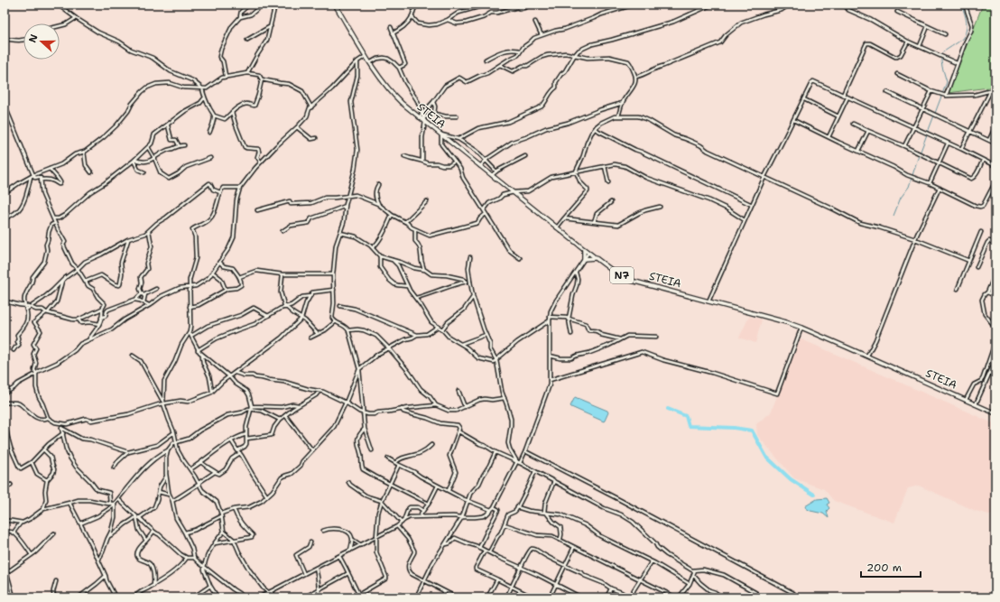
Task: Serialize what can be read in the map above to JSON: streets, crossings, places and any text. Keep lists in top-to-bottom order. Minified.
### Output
{"streets":{"main road":["STEIA","N7"]},"scale_bar":"200 m","north":"left"}
